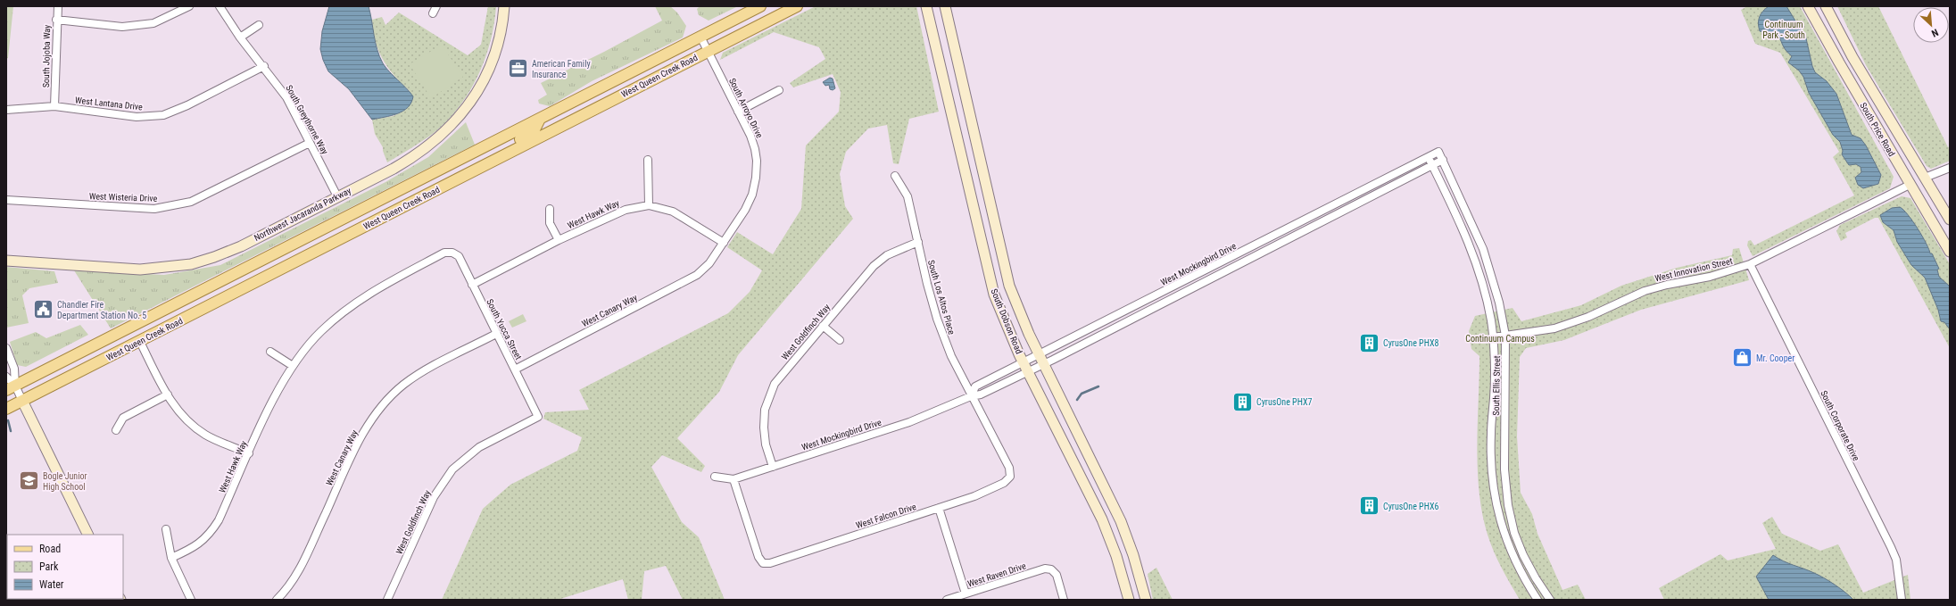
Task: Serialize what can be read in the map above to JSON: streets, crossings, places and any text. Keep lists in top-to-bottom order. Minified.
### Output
{"streets":{"main road":["West Queen Creek Road","South Price Road","Northwest Jacaranda Parkway","South Dobson Road"],"street":["South Jojoba Way","West Lantana Drive","South Arroyo Drive","South Greythorne Way","West Wisteria Drive","West Hawk Way","West Mockingbird Drive","West Innovation Street","South Los Altos Place","West Canary Way","South Yucca Street","West Goldfinch Way","South Ellis Street","South Corporate Drive","West Falcon Drive","West Raven Drive"]},"crossings":[["South Jojoba Way","West Lantana Drive"],["West Queen Creek Road","South Arroyo Drive"],["West Lantana Drive","South Greythorne Way"],["South Arroyo Drive","West Hawk Way"],["South Arroyo Drive","West Canary Way"],["South Greythorne Way","West Wisteria Drive"],["South Greythorne Way","Northwest Jacaranda Parkway"],["South Price Road","West Innovation Street"],["West Hawk Way","South Yucca Street"],["West Mockingbird Drive","South Los Altos Place"],["West Mockingbird Drive","South Dobson Road"],["West Mockingbird Drive","West Goldfinch Way"],["West Mockingbird Drive","South Ellis Street"],["West Mockingbird Drive","West Falcon Drive"],["West Innovation Street","South Ellis Street"],["West Innovation Street","South Corporate Drive"],["South Los Altos Place","West Goldfinch Way"],["South Los Altos Place","West Falcon Drive"],["West Canary Way","South Yucca Street"],["South Yucca Street","West Goldfinch Way"]],"parks":["Continuum Park - South","Continuum Campus"],"places":{"office":["American Family Insurance"],"public building":["Chandler Fire Department Station No. 5"],"building":["CyrusOne PHX8","CyrusOne PHX7","CyrusOne PHX6"],"shop":["Mr. Cooper"],"school or university":["Bogle Junior High School"]},"legend":["Road","Park","Water"],"north":"bottom right"}
